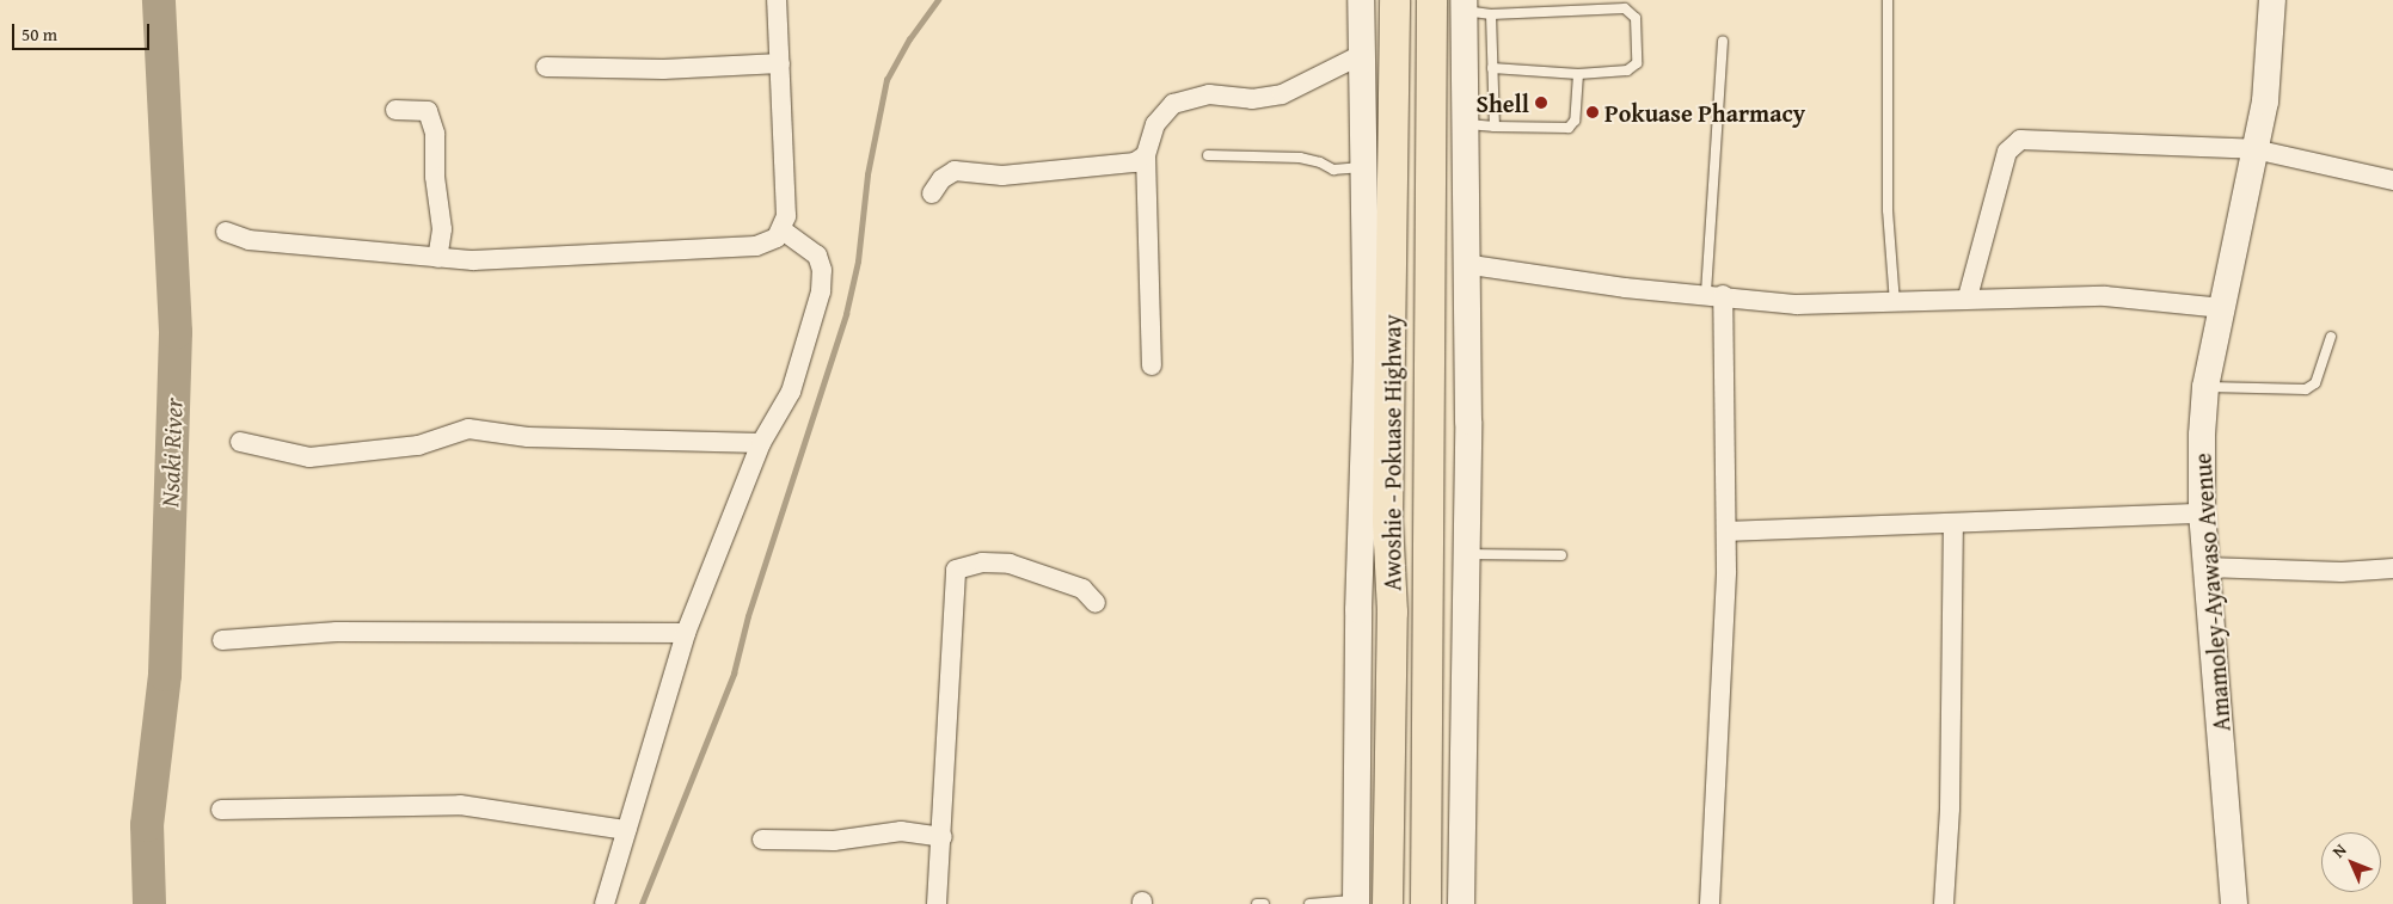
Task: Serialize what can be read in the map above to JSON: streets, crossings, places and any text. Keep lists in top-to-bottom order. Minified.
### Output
{"streets":{"main road":["Awoshie - Pokuase Highway"],"street":["Amamoley-Ayawaso Avenue"]},"water":["Nsaki River"],"places":["Shell","Pokuase Pharmacy"],"scale_bar":"50 m","north":"top left"}
